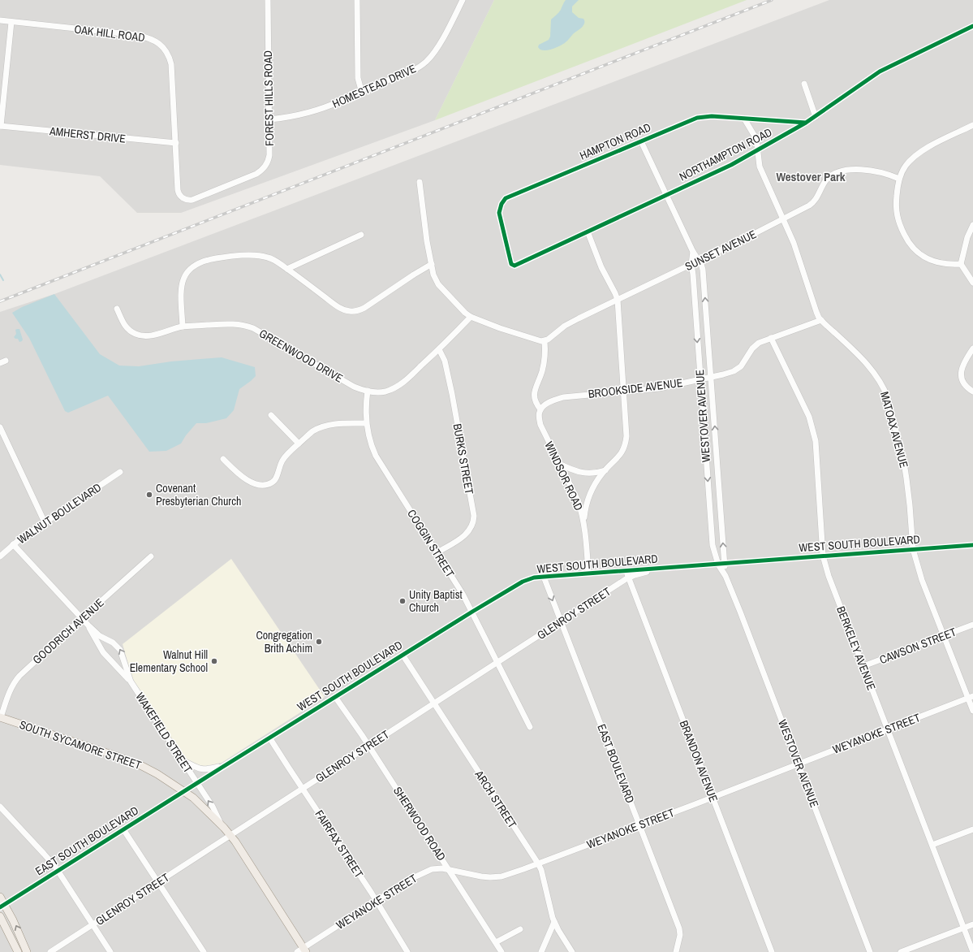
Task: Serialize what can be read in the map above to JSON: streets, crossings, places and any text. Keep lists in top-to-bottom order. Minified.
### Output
{"streets":{"main road":["SOUTH SYCAMORE STREET"],"street":["OAK HILL ROAD","HOMESTEAD DRIVE","FOREST HILLS ROAD","AMHERST DRIVE","HAMPTON ROAD","NORTHAMPTON ROAD","SUNSET AVENUE","GREENWOOD DRIVE","BROOKSIDE AVENUE","WESTOVER AVENUE","MATOAX AVENUE","BURKS STREET","WINDSOR ROAD","WALNUT BOULEVARD","COGGIN STREET","WEST SOUTH BOULEVARD","GLENROY STREET","GOODRICH AVENUE","CAWSON STREET","BERKELEY AVENUE","WAKEFIELD STREET","WEYANOKE STREET","BRANDON AVENUE","EAST BOULEVARD","ARCH STREET","SHERWOOD ROAD","EAST SOUTH BOULEVARD","FAIRFAX STREET"]},"crossings":[["OAK HILL ROAD","FOREST HILLS ROAD"],["OAK HILL ROAD","AMHERST DRIVE"],["HOMESTEAD DRIVE","FOREST HILLS ROAD"],["HAMPTON ROAD","NORTHAMPTON ROAD"],["HAMPTON ROAD","WESTOVER AVENUE"],["HAMPTON ROAD","MATOAX AVENUE"],["NORTHAMPTON ROAD","WESTOVER AVENUE"],["NORTHAMPTON ROAD","MATOAX AVENUE"],["SUNSET AVENUE","WESTOVER AVENUE"],["SUNSET AVENUE","MATOAX AVENUE"],["GREENWOOD DRIVE","BURKS STREET"],["GREENWOOD DRIVE","COGGIN STREET"],["BROOKSIDE AVENUE","WESTOVER AVENUE"],["BROOKSIDE AVENUE","MATOAX AVENUE"],["BROOKSIDE AVENUE","WINDSOR ROAD"],["BROOKSIDE AVENUE","BERKELEY AVENUE"],["WESTOVER AVENUE","WEST SOUTH BOULEVARD"],["WESTOVER AVENUE","WEYANOKE STREET"],["MATOAX AVENUE","WEST SOUTH BOULEVARD"],["MATOAX AVENUE","CAWSON STREET"],["MATOAX AVENUE","WEYANOKE STREET"],["BURKS STREET","COGGIN STREET"],["WINDSOR ROAD","WEST SOUTH BOULEVARD"],["WALNUT BOULEVARD","WAKEFIELD STREET"],["COGGIN STREET","WEST SOUTH BOULEVARD"],["COGGIN STREET","GLENROY STREET"],["WEST SOUTH BOULEVARD","GLENROY STREET"],["WEST SOUTH BOULEVARD","BERKELEY AVENUE"],["WEST SOUTH BOULEVARD","WAKEFIELD STREET"],["WEST SOUTH BOULEVARD","SOUTH SYCAMORE STREET"],["WEST SOUTH BOULEVARD","BRANDON AVENUE"],["WEST SOUTH BOULEVARD","EAST BOULEVARD"],["WEST SOUTH BOULEVARD","ARCH STREET"],["WEST SOUTH BOULEVARD","SHERWOOD ROAD"],["WEST SOUTH BOULEVARD","EAST SOUTH BOULEVARD"],["WEST SOUTH BOULEVARD","FAIRFAX STREET"],["GLENROY STREET","SOUTH SYCAMORE STREET"],["GLENROY STREET","BRANDON AVENUE"],["GLENROY STREET","EAST BOULEVARD"],["GLENROY STREET","ARCH STREET"],["GLENROY STREET","SHERWOOD ROAD"],["GLENROY STREET","FAIRFAX STREET"],["GOODRICH AVENUE","WAKEFIELD STREET"],["GOODRICH AVENUE","SOUTH SYCAMORE STREET"],["CAWSON STREET","BERKELEY AVENUE"],["BERKELEY AVENUE","WEYANOKE STREET"],["WAKEFIELD STREET","SOUTH SYCAMORE STREET"],["WEYANOKE STREET","SOUTH SYCAMORE STREET"],["WEYANOKE STREET","BRANDON AVENUE"],["WEYANOKE STREET","EAST BOULEVARD"],["WEYANOKE STREET","ARCH STREET"],["WEYANOKE STREET","SHERWOOD ROAD"],["WEYANOKE STREET","FAIRFAX STREET"],["SOUTH SYCAMORE STREET","EAST SOUTH BOULEVARD"]],"districts":["Westover Park"],"places":["Covenant Presbyterian Church","Unity Baptist Church","Congregation Brith Achim","Walnut Hill Elementary School"]}
